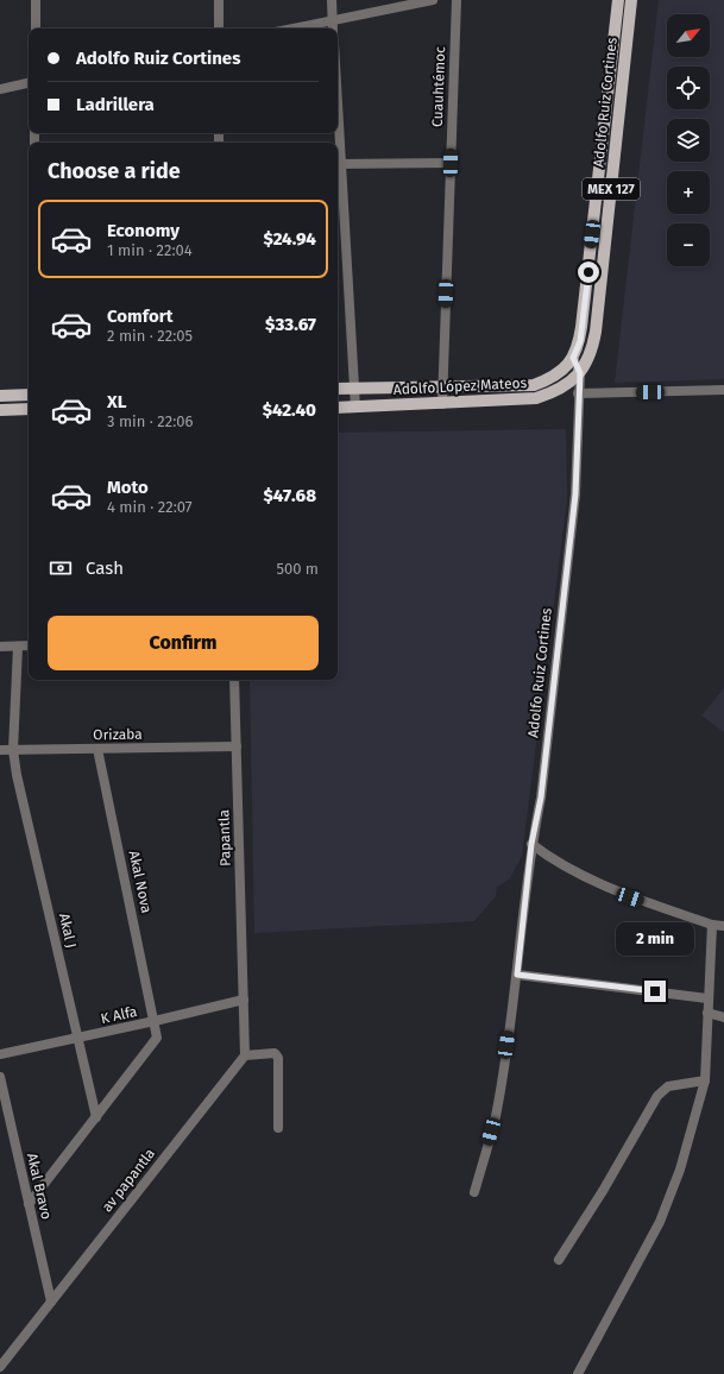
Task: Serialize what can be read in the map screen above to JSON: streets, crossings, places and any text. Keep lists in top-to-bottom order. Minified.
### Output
{"streets":{"main road":["Adolfo Ruiz Cortines","MEX 127","Adolfo López Mateos"],"street":["Cuauhtémoc","Orizaba","Papantla","Akal Nova","Akal J","K Alfa","av papantla","Akal Bravo"]},"crossings":[["Cuauhtémoc","Adolfo López Mateos"],["Adolfo Ruiz Cortines","Adolfo López Mateos"],["Orizaba","Papantla"],["Orizaba","Akal Nova"],["Orizaba","Akal J"],["Papantla","K Alfa"],["Akal Nova","Akal J"],["Akal Nova","K Alfa"],["Akal Nova","Akal Bravo"],["Akal J","K Alfa"],["av papantla","Akal Bravo"]],"north":"top right","page":{"map_buttons":["+","−"],"banner":["Adolfo Ruiz Cortines","Ladrillera"],"heading":"Choose a ride","list":[{"name":"Economy","note":"1 min · 22:04","value":"$24.94"},{"name":"Comfort","note":"2 min · 22:05","value":"$33.67"},{"name":"XL","note":"3 min · 22:06","value":"$42.40"},{"name":"Moto","note":"4 min · 22:07","value":"$47.68"}],"pay":["Cash","500 m"],"buttons":"Confirm","bubble":"2 min"}}
